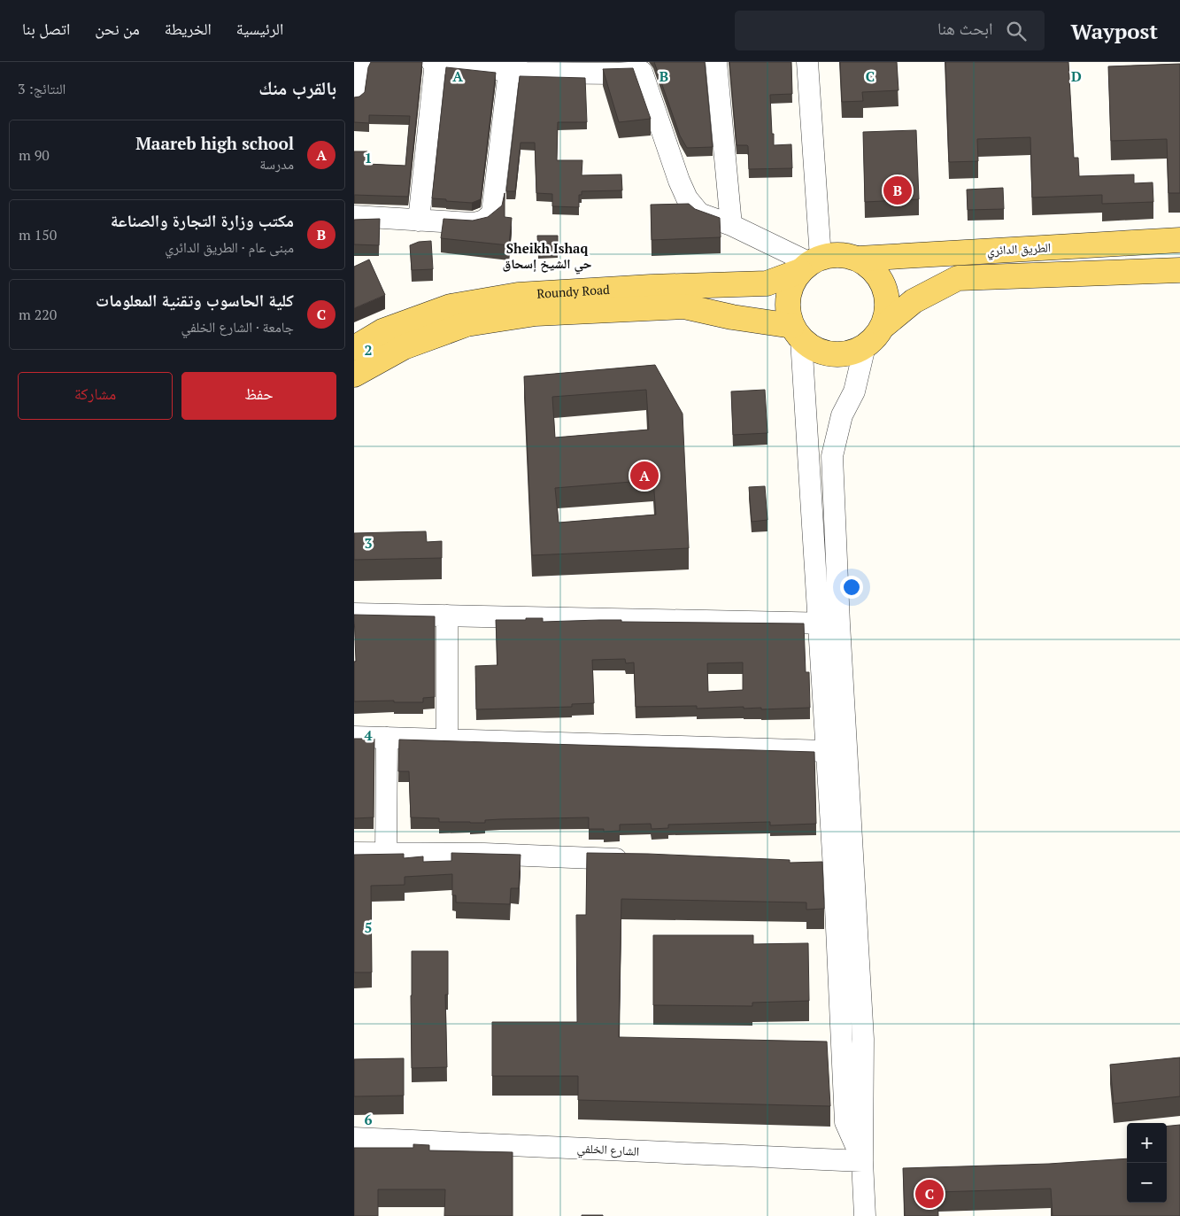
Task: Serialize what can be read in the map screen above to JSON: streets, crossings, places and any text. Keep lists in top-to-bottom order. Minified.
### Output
{"streets":{"main road":["الطريق الدائري","Roundy Road"],"street":["الشارع الخلفي"]},"crossings":[["الطريق الدائري","Roundy Road"]],"districts":["Sheikh Ishaq حي الشيخ إسحاق"],"page":{"header":"Waypost","search":"ابحث هنا","nav":["الرئيسية","الخريطة","من نحن","اتصل بنا"],"heading":["بالقرب منك","النتائج: 3"],"list":[{"mark":"A","name":"Maareb high school","note":"مدرسة","value":"90 m"},{"mark":"B","name":"مكتب وزارة التجارة والصناعة","note":"مبنى عام · الطريق الدائري","value":"150 m"},{"mark":"C","name":"كلية الحاسوب وتقنية المعلومات","note":"جامعة · الشارع الخلفي","value":"220 m"}],"pins":["B","A","C"],"buttons":["حفظ","مشاركة"],"map_buttons":["+","−"]},"grid":{"columns":["A","B","C","D"],"rows":["1","2","3","4","5","6"]}}
